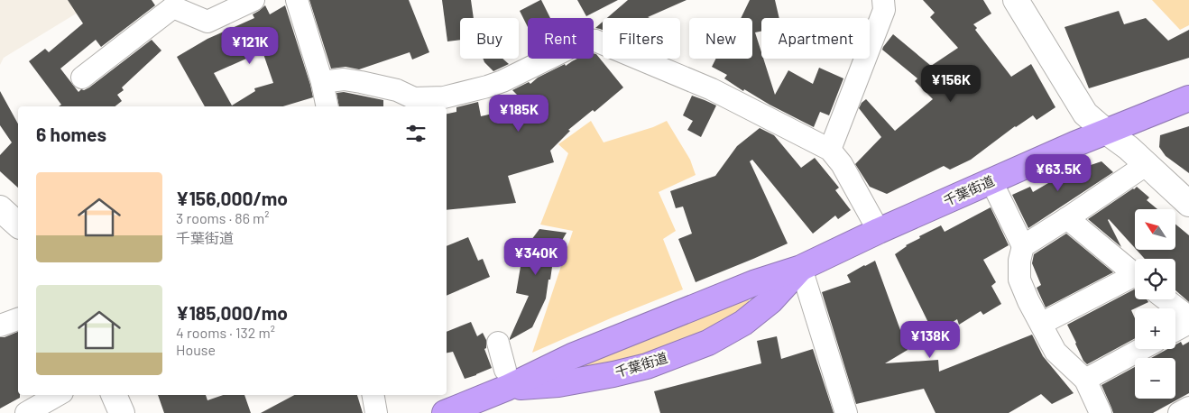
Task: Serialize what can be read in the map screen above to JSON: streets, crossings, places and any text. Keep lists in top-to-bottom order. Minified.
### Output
{"streets":{"highway":["千葉街道"]},"north":"top left","page":{"chip":["Buy","Rent","Filters","New","Apartment"],"price":["¥121K","¥156K","¥185K","¥63.5K","¥340K","¥138K"],"heading":"6 homes","list":[{"name":"¥156,000/mo","note":"3 rooms · 86 m² · 千葉街道"},{"name":"¥185,000/mo","note":"4 rooms · 132 m² · House"}],"map_buttons":["+","−"]}}
